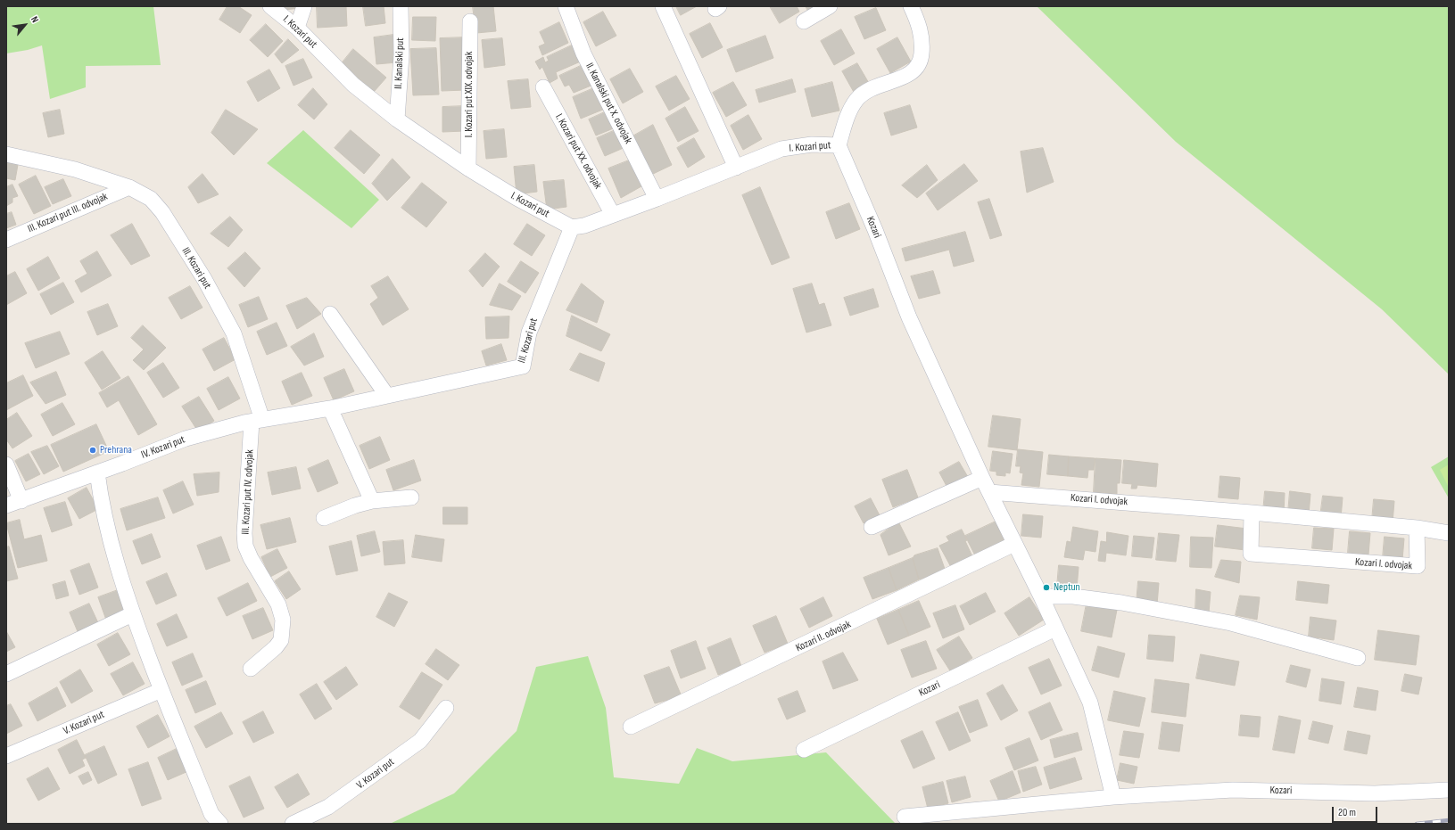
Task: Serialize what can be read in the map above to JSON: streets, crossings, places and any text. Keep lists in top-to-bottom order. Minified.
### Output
{"streets":{"street":["I. Kozari put","II. Kanalski put","I. Kozari put XIX. odvojak","II. Kanalski put X. odvojak","I. Kozari put XX. odvojak","III. Kozari put III. odvojak","Kozari","III. Kozari put","IV. Kozari put","III. Kozari put IV. odvojak","Kozari I. odvojak","Kozari II. odvojak","V. Kozari put"]},"crossings":[["I. Kozari put","II. Kanalski put"],["I. Kozari put","I. Kozari put XIX. odvojak"],["I. Kozari put","II. Kanalski put X. odvojak"],["I. Kozari put","I. Kozari put XX. odvojak"],["I. Kozari put","Kozari"],["I. Kozari put","III. Kozari put"],["III. Kozari put III. odvojak","III. Kozari put"],["Kozari","Kozari I. odvojak"],["Kozari","Kozari II. odvojak"],["III. Kozari put","IV. Kozari put"],["III. Kozari put","III. Kozari put IV. odvojak"],["IV. Kozari put","III. Kozari put IV. odvojak"]],"places":["Prehrana","Neptun"],"scale_bar":"20 m","north":"top right"}
